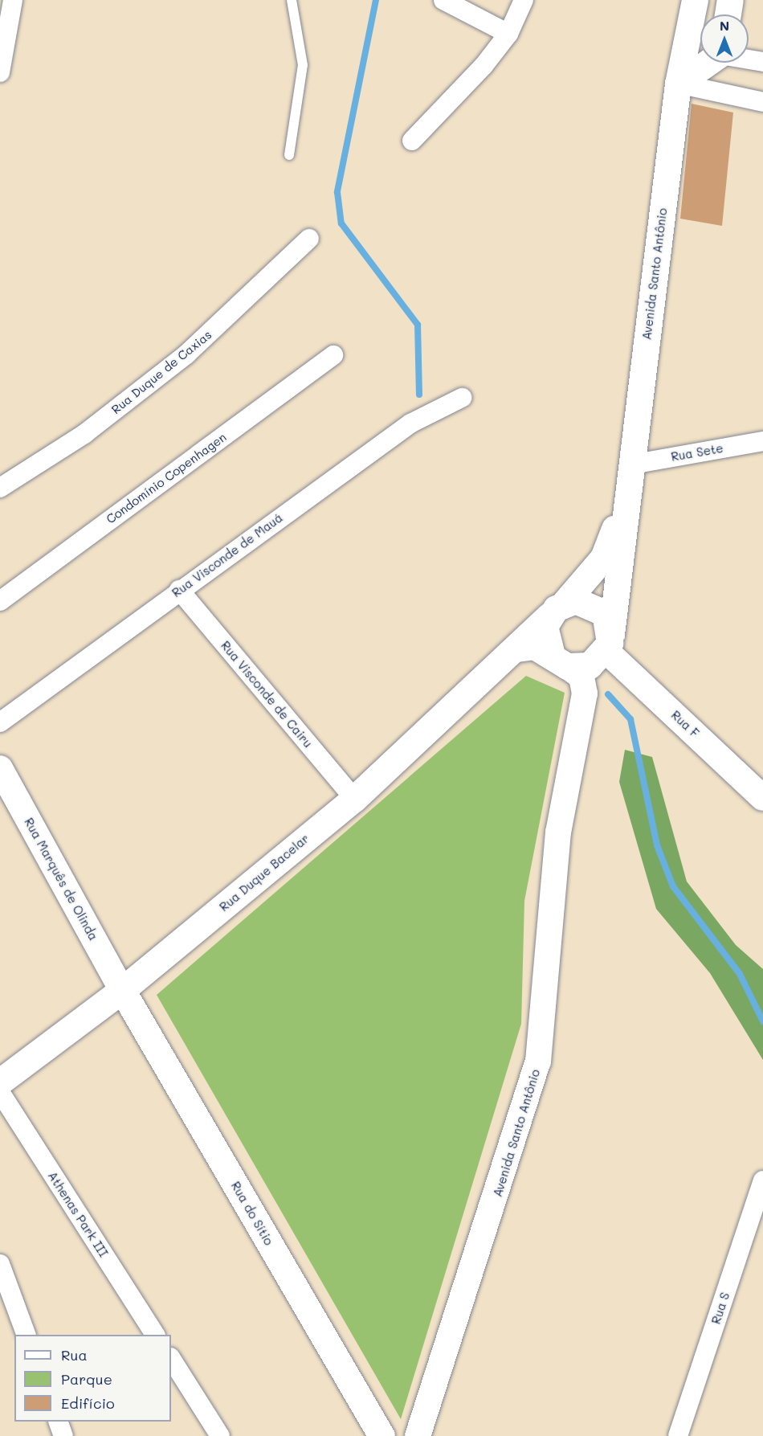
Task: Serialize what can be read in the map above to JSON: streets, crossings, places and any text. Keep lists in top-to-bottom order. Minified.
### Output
{"streets":{"main road":["Avenida Santo Antônio","Rua Duque Bacelar","Rua do Sítio"],"street":["Rua Duque de Caxias","Rua Sete","Condomínio Copenhagen","Rua Visconde de Mauá","Rua Visconde de Cairu","Rua F","Rua Marquês de Olinda","Athenas Park III","Rua S"]},"crossings":[["Avenida Santo Antônio","Rua Sete"],["Avenida Santo Antônio","Rua F"],["Avenida Santo Antônio","Rua Duque Bacelar"],["Rua Visconde de Mauá","Rua Visconde de Cairu"],["Rua Visconde de Cairu","Rua Duque Bacelar"],["Rua F","Rua Duque Bacelar"],["Rua Duque Bacelar","Rua Marquês de Olinda"],["Rua Duque Bacelar","Rua do Sítio"],["Rua Marquês de Olinda","Rua do Sítio"]],"legend":["Rua","Parque","Edifício"],"north":"top"}
